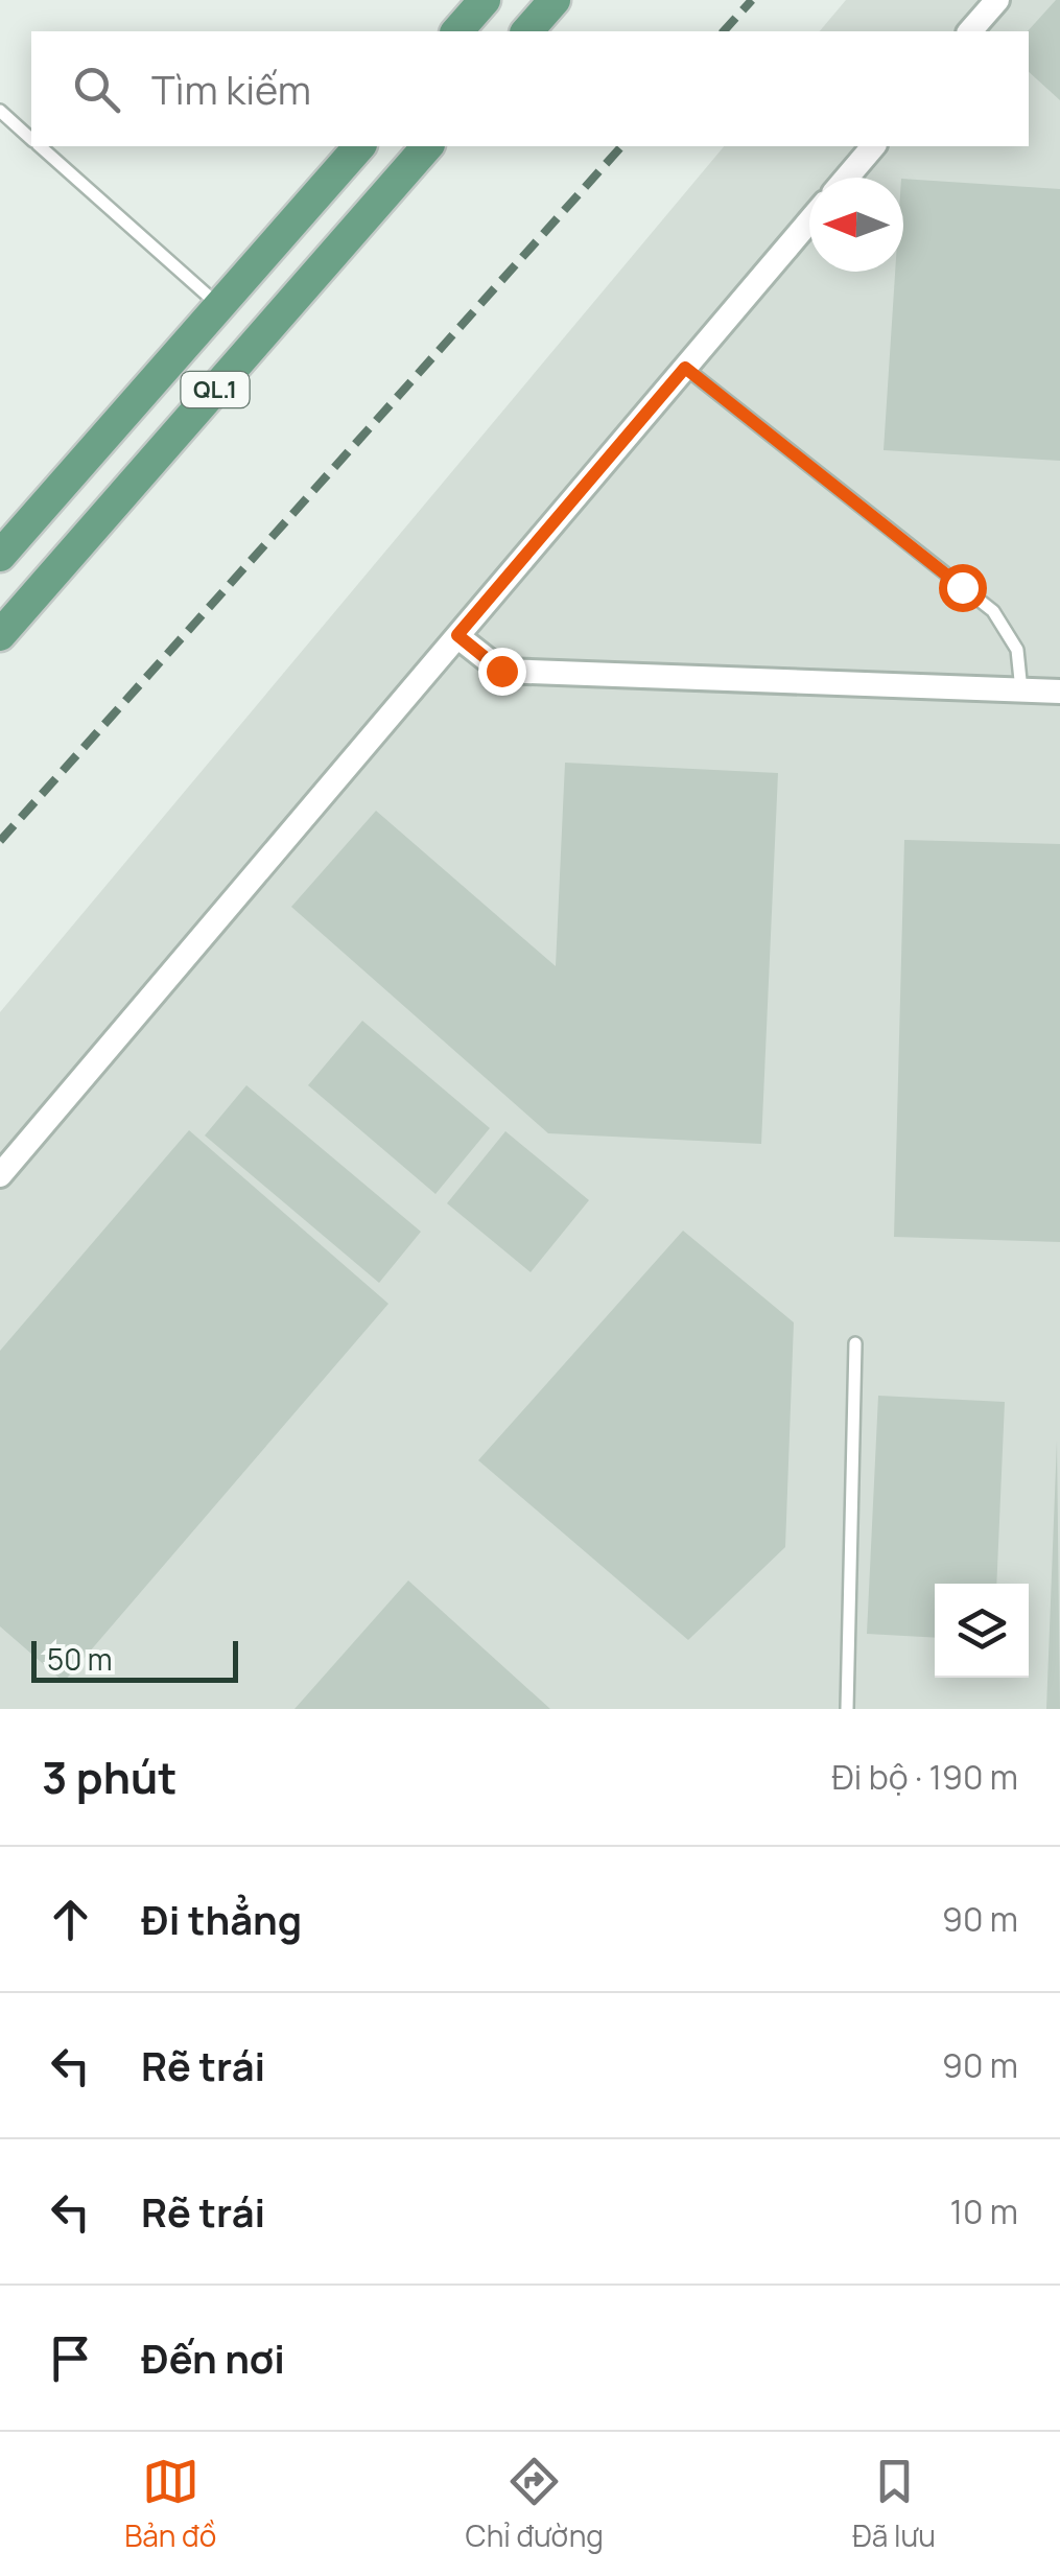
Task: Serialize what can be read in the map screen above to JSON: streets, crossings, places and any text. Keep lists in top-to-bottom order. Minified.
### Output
{"streets":{"main road":["QL.1"]},"scale_bar":"50 m","north":"left","page":{"search":"Tìm kiếm","scale":"50 m","heading":["3 phút","Đi bộ · 190 m"],"list":[["Đi thẳng","90 m"],["Rẽ trái","90 m"],["Rẽ trái","10 m"],"Đến nơi"],"nav":["Bản đồ","Chỉ đường","Đã lưu"]}}
